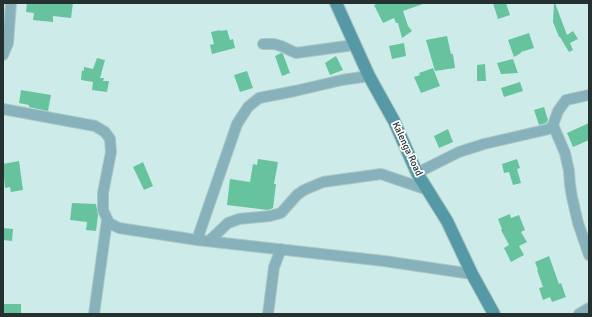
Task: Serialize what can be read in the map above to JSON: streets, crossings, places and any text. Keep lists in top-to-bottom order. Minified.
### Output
{"streets":{"main road":["Kalenga Road"]}}
